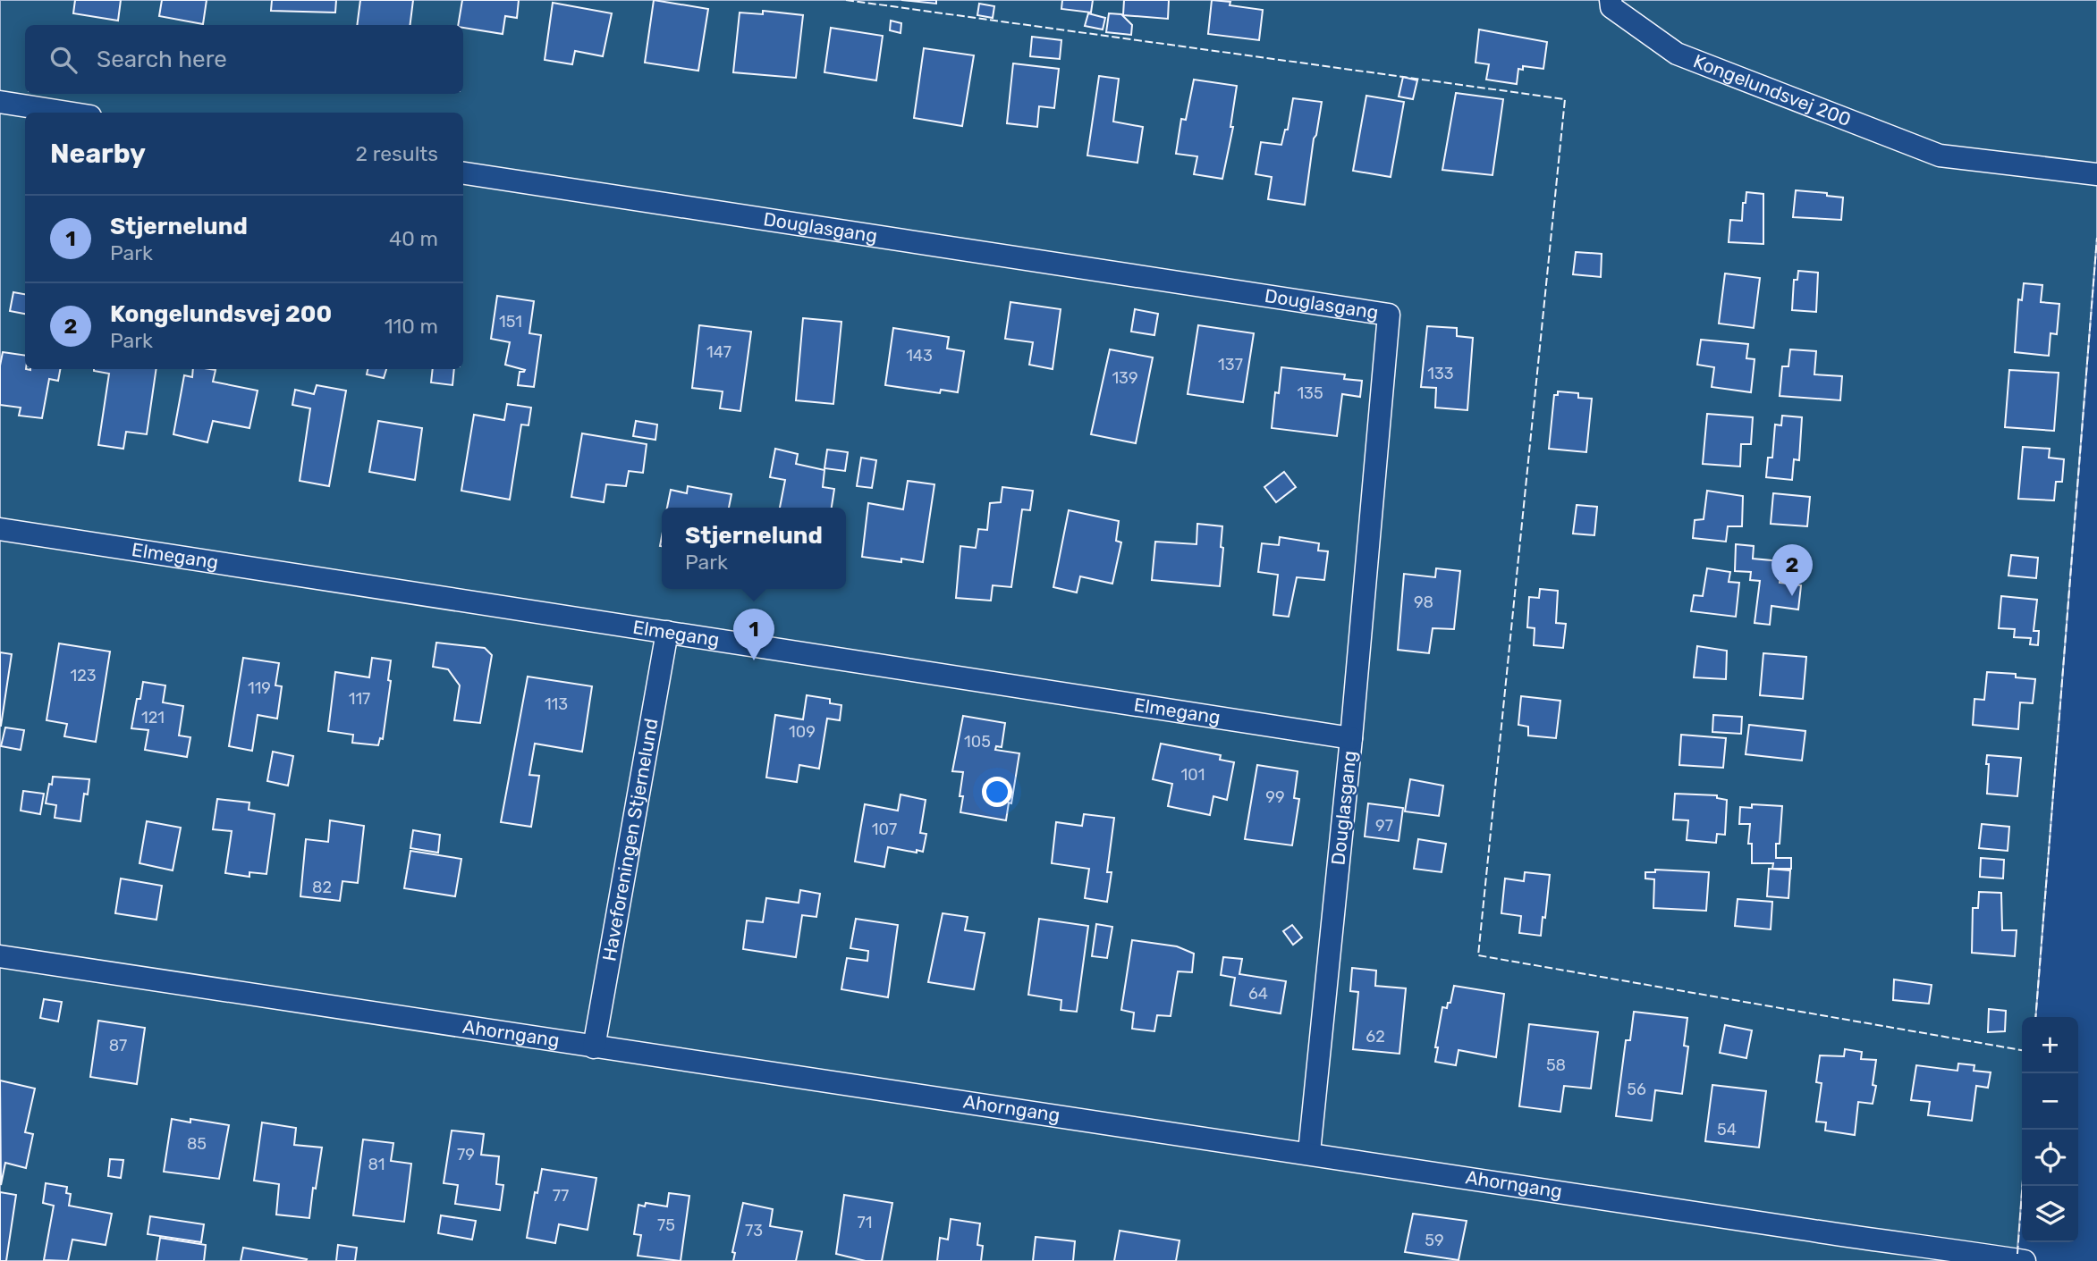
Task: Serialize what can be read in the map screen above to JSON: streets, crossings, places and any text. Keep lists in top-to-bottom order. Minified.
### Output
{"streets":{"lane":["Kongelundsvej 200","Douglasgang","Elmegang","Haveforeningen Stjernelund","Ahorngang"]},"crossings":[["Douglasgang","Elmegang"],["Douglasgang","Ahorngang"],["Elmegang","Haveforeningen Stjernelund"],["Haveforeningen Stjernelund","Ahorngang"]],"house_numbers":["151","147","143","137","133","139","135","98","123","119","117","113","121","109","105","101","99","97","107","82","64","62","87","58","56","54","85","79","81","77","71","75","73","59"],"page":{"search":"Search here","heading":["Nearby","2 results"],"list":[{"mark":"1","name":"Stjernelund","note":"Park","value":"40 m"},{"mark":"2","name":"Kongelundsvej 200","note":"Park","value":"110 m"}],"popup":["Stjernelund","Park"],"pins":["2","1"],"map_buttons":["+","−"]}}
